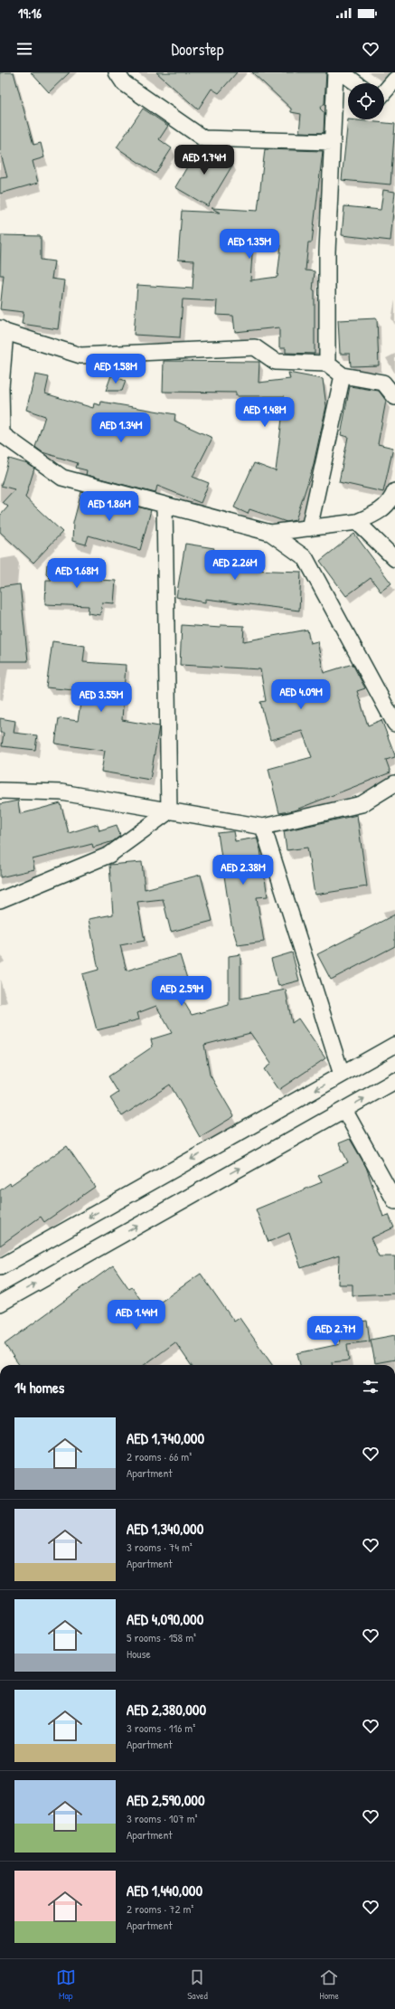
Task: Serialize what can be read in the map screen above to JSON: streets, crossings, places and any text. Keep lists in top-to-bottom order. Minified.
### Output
{"page":{"status":"19:16","header":"Doorstep","price":["AED 1.74M","AED 1.35M","AED 1.58M","AED 1.48M","AED 1.34M","AED 1.86M","AED 2.26M","AED 1.68M","AED 4.09M","AED 3.55M","AED 2.38M","AED 2.59M","AED 1.44M","AED 2.7M"],"heading":"14 homes","list":[{"name":"AED 1,740,000","note":"2 rooms · 66 m² · Apartment"},{"name":"AED 1,340,000","note":"3 rooms · 74 m² · Apartment"},{"name":"AED 4,090,000","note":"5 rooms · 158 m² · House"},{"name":"AED 2,380,000","note":"3 rooms · 116 m² · Apartment"},{"name":"AED 2,590,000","note":"3 rooms · 107 m² · Apartment"},{"name":"AED 1,440,000","note":"2 rooms · 72 m² · Apartment"}],"tabs":["Map","Saved","Home"]}}
